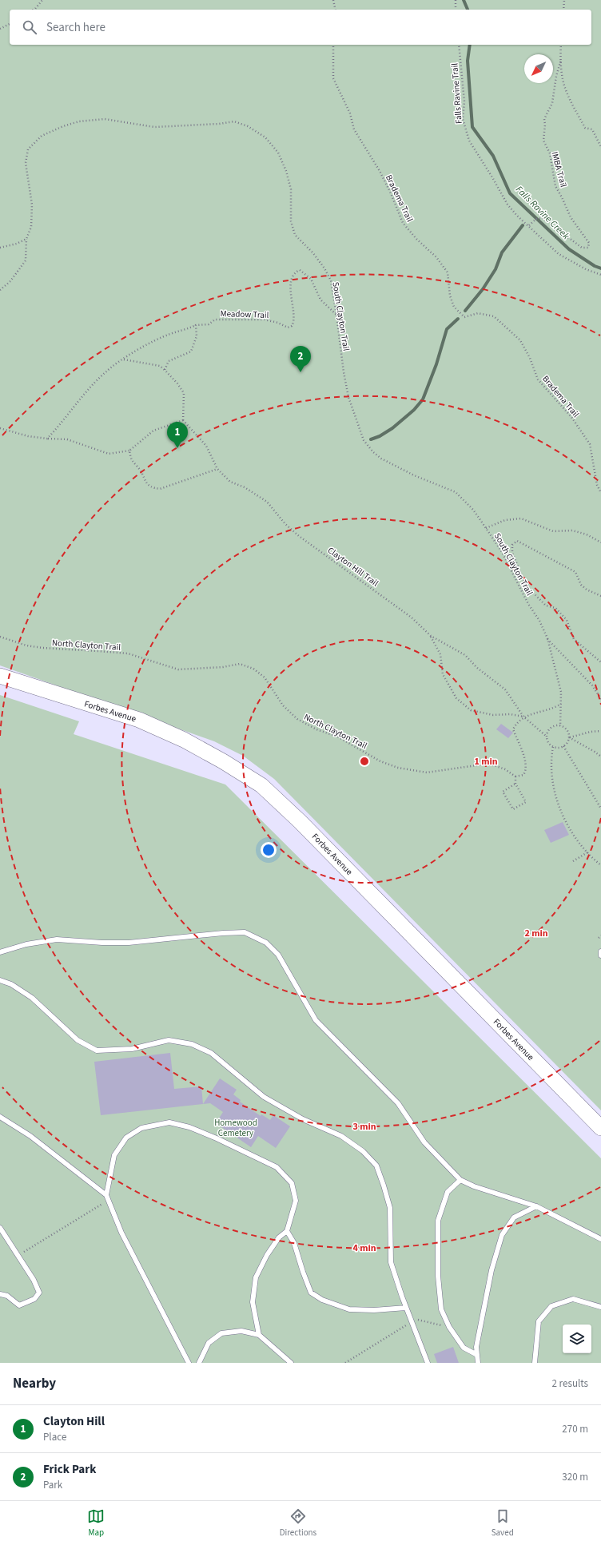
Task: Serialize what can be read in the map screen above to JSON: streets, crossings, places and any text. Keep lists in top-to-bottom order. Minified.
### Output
{"streets":{"main road":["Forbes Avenue"],"path":["Falls Ravine Trail","IMBA Trail","Bradema Trail","Meadow Trail","South Clayton Trail","Clayton Hill Trail","North Clayton Trail"]},"crossings":[["Falls Ravine Trail","IMBA Trail"],["Meadow Trail","South Clayton Trail"],["South Clayton Trail","Clayton Hill Trail"]],"water":["Falls Ravine Creek"],"parks":["Homewood Cemetery"],"north":"bottom left","page":{"search":"Search here","pins":["2","1"],"heading":["Nearby","2 results"],"list":[{"mark":"1","name":"Clayton Hill","note":"Place","value":"270 m"},{"mark":"2","name":"Frick Park","note":"Park","value":"320 m"}],"nav":["Map","Directions","Saved"]},"rings":["1 min","2 min","3 min","4 min"]}
